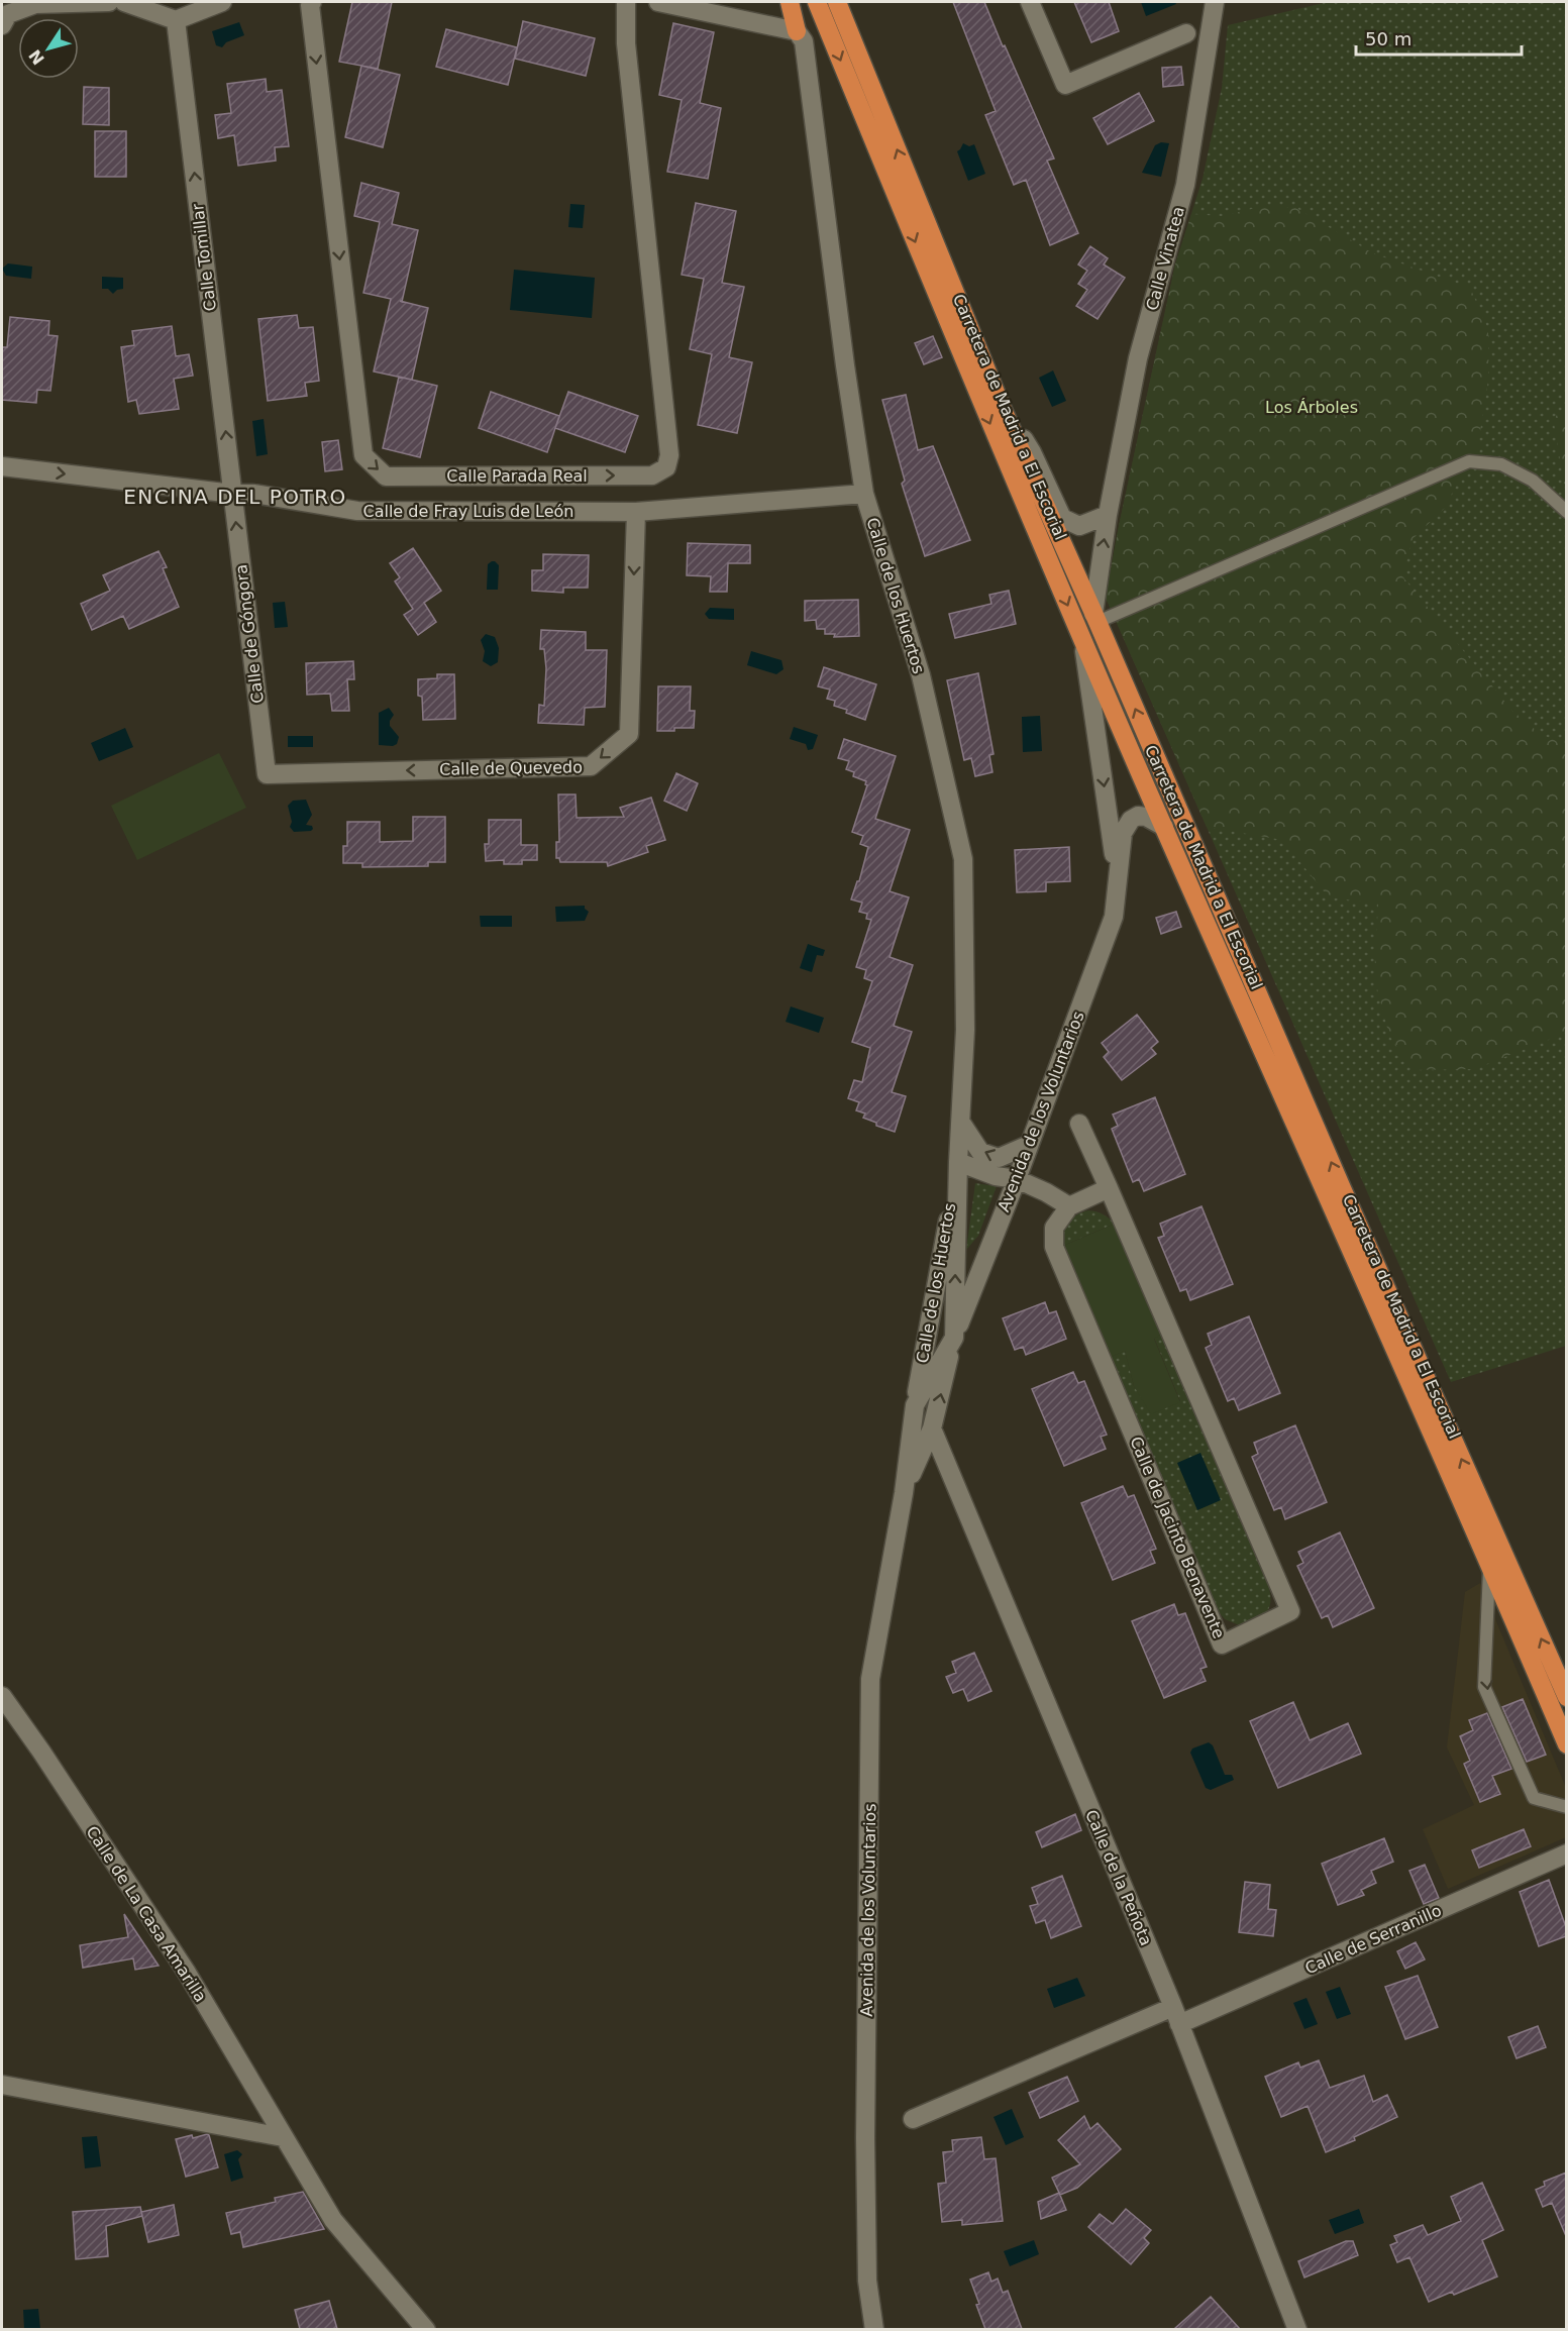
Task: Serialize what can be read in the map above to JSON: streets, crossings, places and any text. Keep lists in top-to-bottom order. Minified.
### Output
{"streets":{"highway":["Carretera de Madrid a El Escorial"],"street":["Calle Tomillar","Calle Vinatea","Calle Parada Real","Calle de Fray Luis de León","Calle de los Huertos","Calle de Góngora","Calle de Quevedo","Avenida de los Voluntarios","Calle de Jacinto Benavente","Calle de la Peñota","Calle de La Casa Amarilla","Calle de Serranillo"]},"crossings":[["Calle Tomillar","Calle de Fray Luis de León"],["Calle Tomillar","Calle de Góngora"],["Calle Vinatea","Carretera de Madrid a El Escorial"],["Carretera de Madrid a El Escorial","Avenida de los Voluntarios"],["Calle de Fray Luis de León","Calle de los Huertos"],["Calle de Fray Luis de León","Calle de Góngora"],["Calle de Fray Luis de León","Calle de Quevedo"],["Calle de los Huertos","Avenida de los Voluntarios"],["Calle de Góngora","Calle de Quevedo"],["Avenida de los Voluntarios","Calle de la Peñota"],["Calle de la Peñota","Calle de Serranillo"]],"one_way":["Calle Tomillar","Calle de Góngora"],"districts":["ENCINA DEL POTRO"],"parks":["Los Árboles"],"scale_bar":"50 m","north":"bottom left"}
